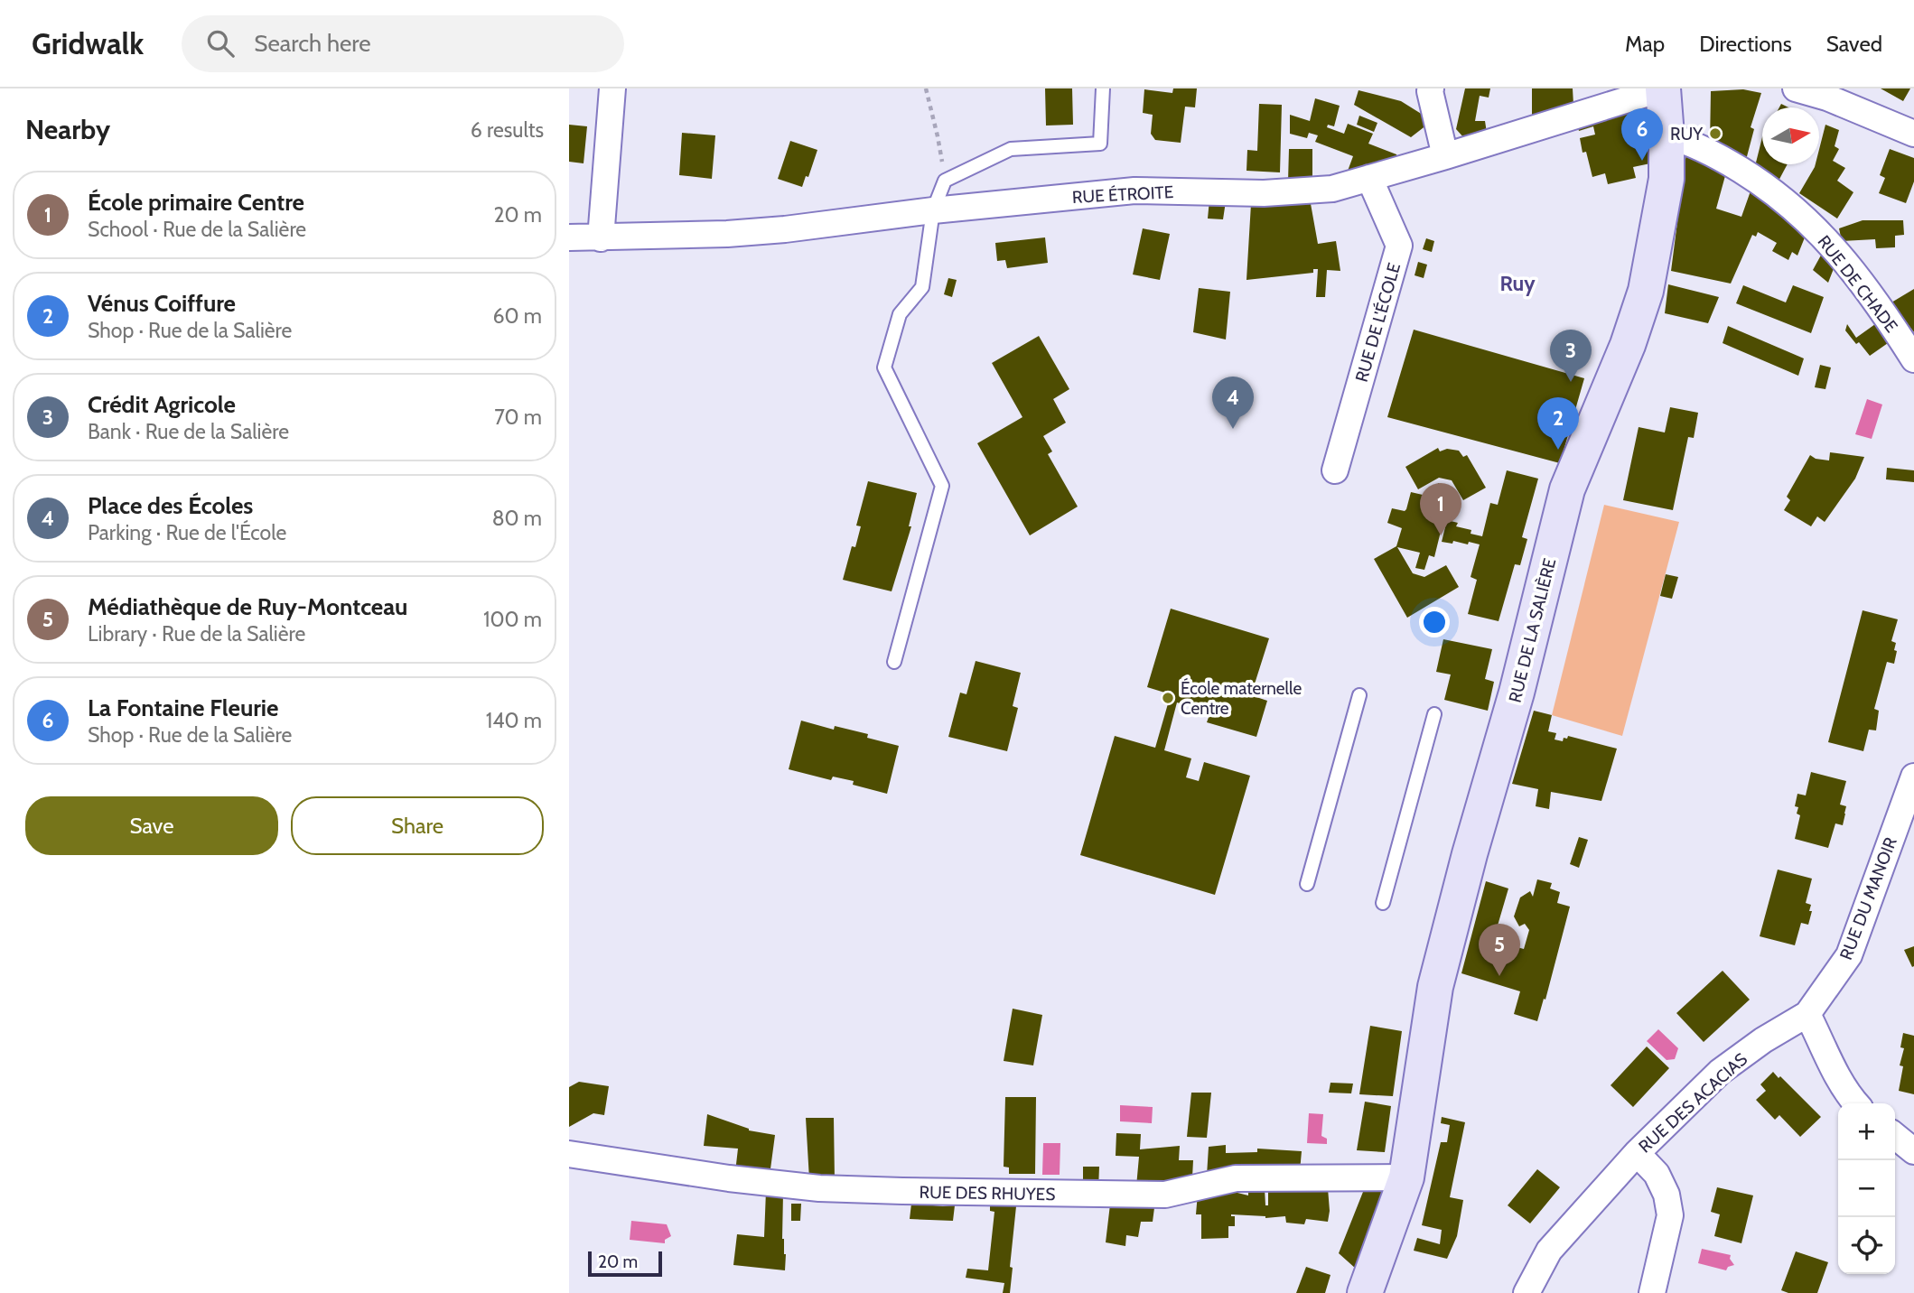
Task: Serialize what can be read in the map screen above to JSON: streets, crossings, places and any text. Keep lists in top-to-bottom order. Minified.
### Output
{"streets":{"main road":["RUE DE LA SALIÈRE"],"street":["RUE ÉTROITE","RUE DE CHADE","RUE DE L'ÉCOLE","RUE DU MANOIR","RUE DES ACACIAS","RUE DES RHUYES"]},"crossings":[["RUE ÉTROITE","RUE DE L'ÉCOLE"],["RUE ÉTROITE","RUE DE LA SALIÈRE"],["RUE DE CHADE","RUE DE LA SALIÈRE"],["RUE DE LA SALIÈRE","RUE DES RHUYES"],["RUE DU MANOIR","RUE DES ACACIAS"]],"districts":["Ruy"],"places":["RUY","École maternelle Centre"],"scale_bar":"20 m","north":"right","page":{"header":"Gridwalk","search":"Search here","nav":["Map","Directions","Saved"],"heading":["Nearby","6 results"],"pins":["6","3","4","2","1","5"],"list":[{"mark":"1","name":"École primaire Centre","note":"School · Rue de la Salière","value":"20 m"},{"mark":"2","name":"Vénus Coiffure","note":"Shop · Rue de la Salière","value":"60 m"},{"mark":"3","name":"Crédit Agricole","note":"Bank · Rue de la Salière","value":"70 m"},{"mark":"4","name":"Place des Écoles","note":"Parking · Rue de l'École","value":"80 m"},{"mark":"5","name":"Médiathèque de Ruy-Montceau","note":"Library · Rue de la Salière","value":"100 m"},{"mark":"6","name":"La Fontaine Fleurie","note":"Shop · Rue de la Salière","value":"140 m"}],"buttons":["Save","Share"],"map_buttons":["+","−"],"scale":"20 m"}}
